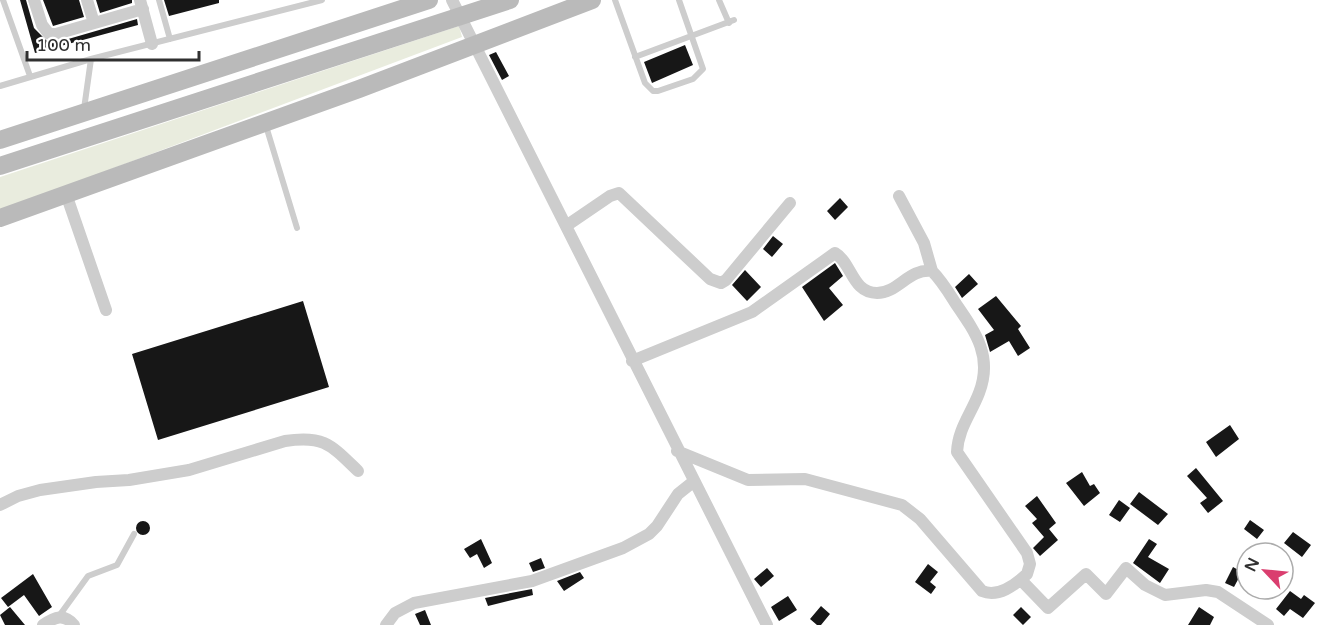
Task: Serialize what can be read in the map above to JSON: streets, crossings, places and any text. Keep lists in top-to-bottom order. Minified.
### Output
{"scale_bar":"100 m","north":"top left"}
